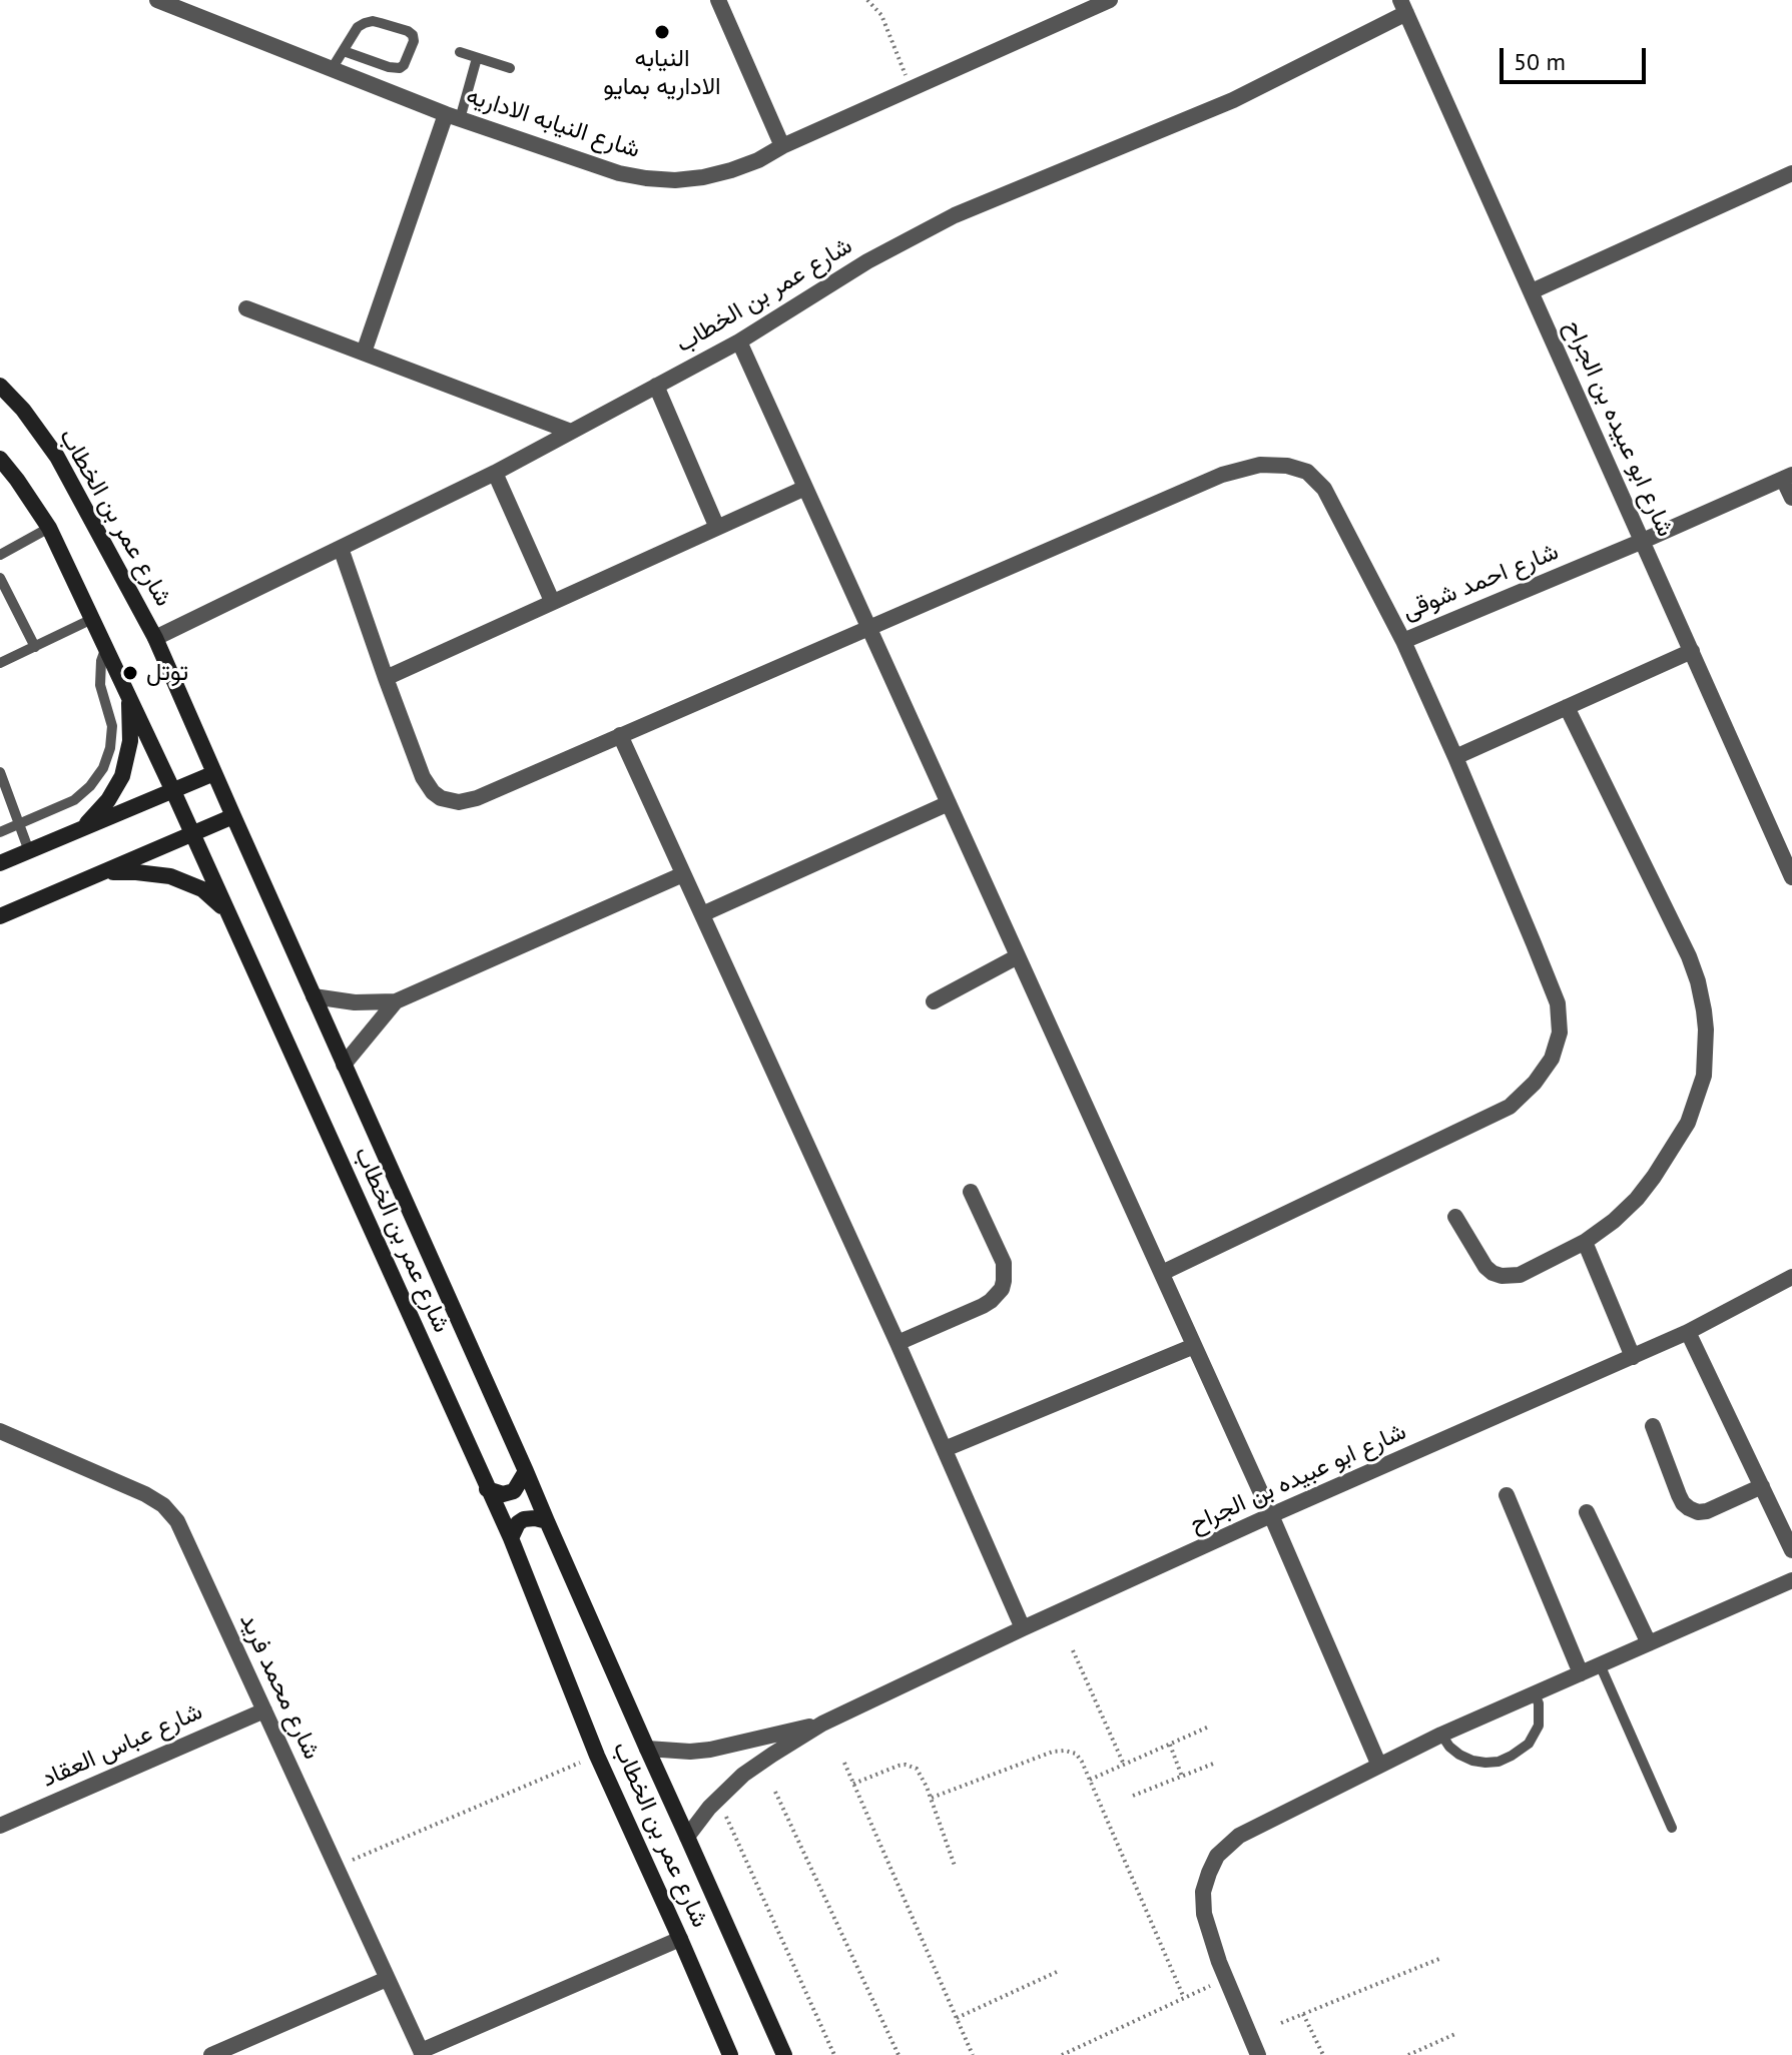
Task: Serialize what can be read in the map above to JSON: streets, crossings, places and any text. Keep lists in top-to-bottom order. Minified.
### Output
{"streets":{"street":["شارع النيابه الاداريه","شارع عمر بن الخطاب","شارع ابو عبيده بن الجراح","شارع احمد شوقى","شارع محمد فريد","شارع عباس العقاد"]},"crossings":[["شارع عمر بن الخطاب","شارع ابو عبيده بن الجراح"],["شارع عمر بن الخطاب","شارع احمد شوقى"],["شارع ابو عبيده بن الجراح","شارع احمد شوقى"],["شارع محمد فريد","شارع عباس العقاد"]],"places":["النيابه الاداريه بمايو","توتل"],"scale_bar":"50 m"}
